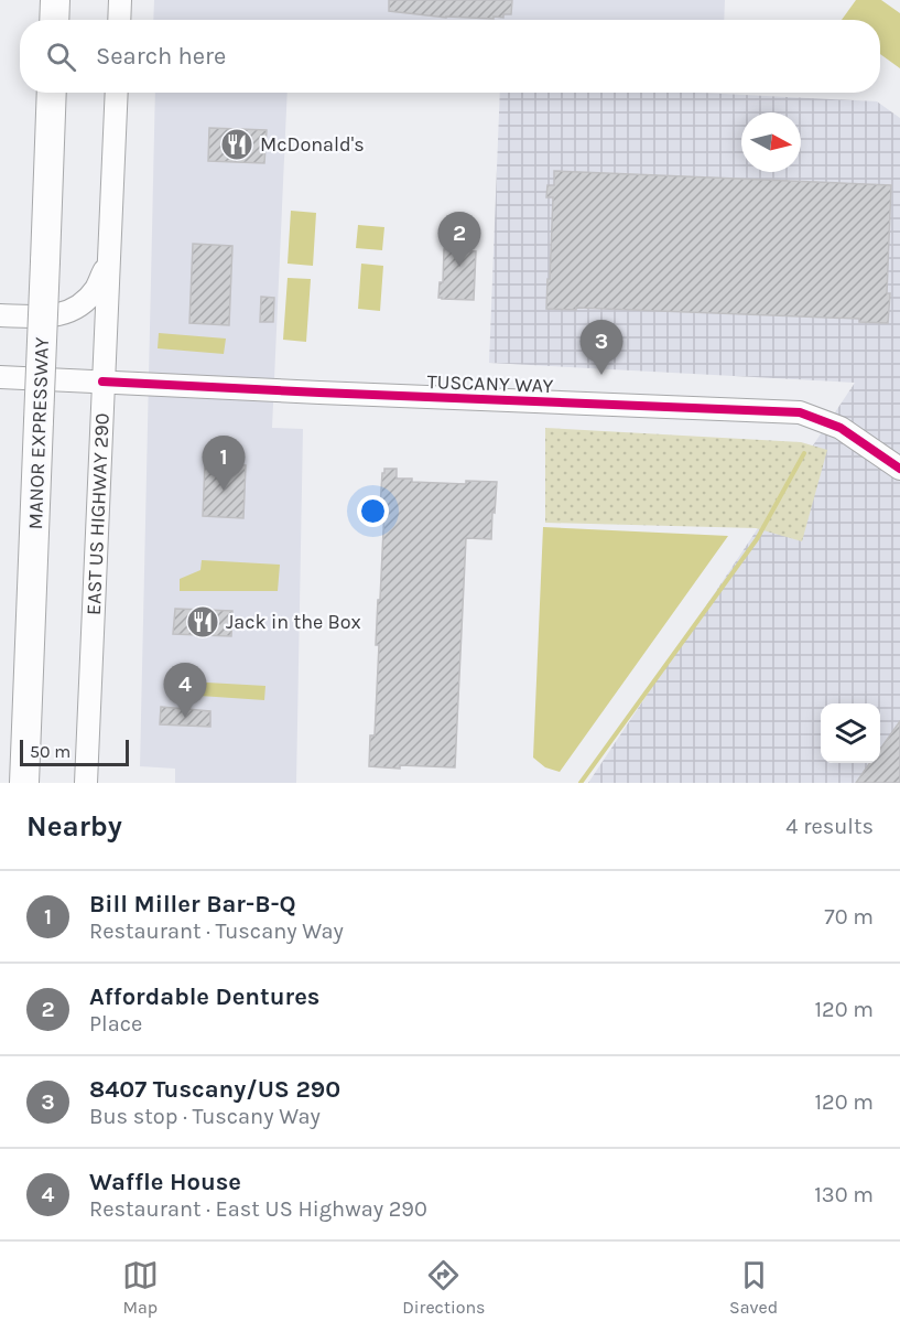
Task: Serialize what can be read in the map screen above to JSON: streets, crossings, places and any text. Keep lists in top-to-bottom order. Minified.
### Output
{"streets":{"highway":["MANOR EXPRESSWAY"],"main road":["TUSCANY WAY","EAST US HIGHWAY 290"]},"crossings":[["TUSCANY WAY","EAST US HIGHWAY 290"]],"places":{"restaurant":["McDonald's","Jack in the Box"]},"scale_bar":"50 m","north":"right","page":{"search":"Search here","pins":["2","3","1","4"],"scale":"50 m","heading":["Nearby","4 results"],"list":[{"mark":"1","name":"Bill Miller Bar-B-Q","note":"Restaurant · Tuscany Way","value":"70 m"},{"mark":"2","name":"Affordable Dentures","note":"Place","value":"120 m"},{"mark":"3","name":"8407 Tuscany/US 290","note":"Bus stop · Tuscany Way","value":"120 m"},{"mark":"4","name":"Waffle House","note":"Restaurant · East US Highway 290","value":"130 m"}],"nav":["Map","Directions","Saved"]}}
